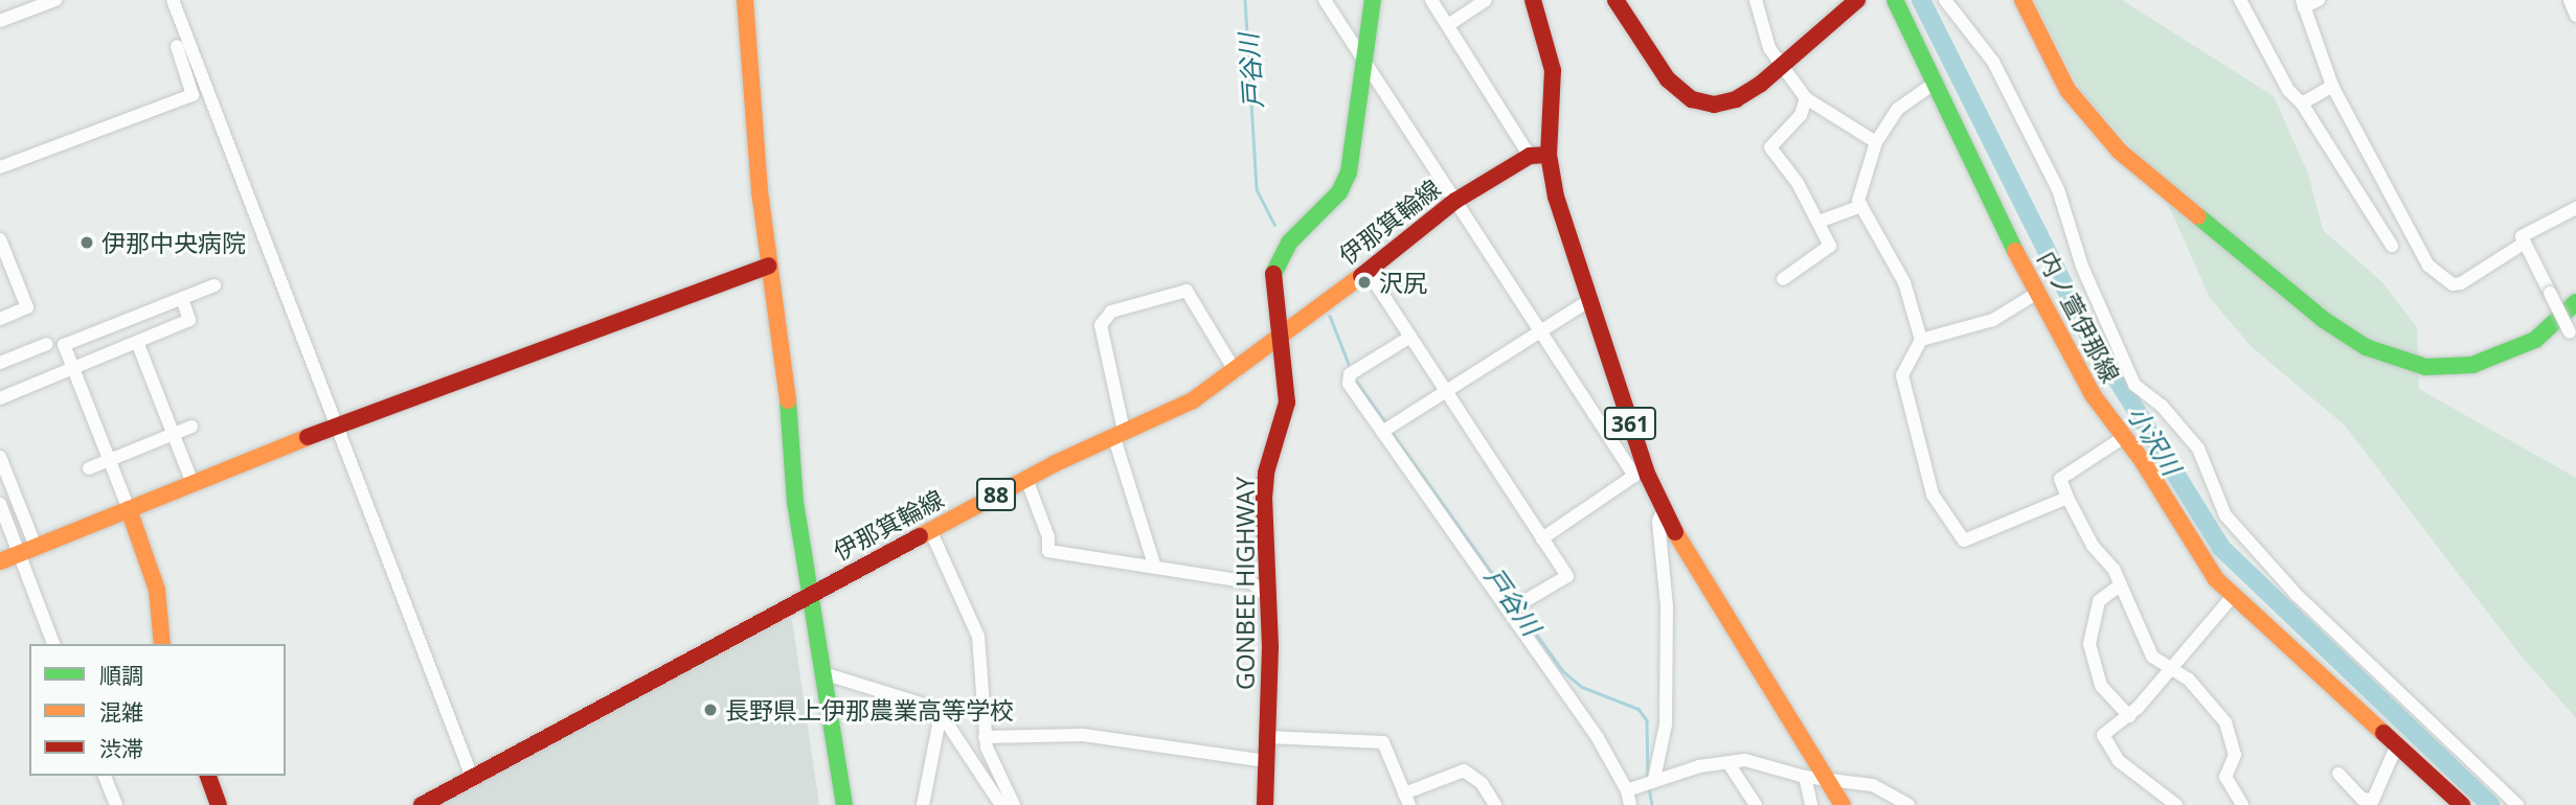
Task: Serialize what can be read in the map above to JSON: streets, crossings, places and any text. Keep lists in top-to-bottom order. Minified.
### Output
{"streets":{"main road":["伊那箕輪線","内ノ萱伊那線","361","88","GONBEE HIGHWAY"]},"crossings":[["伊那箕輪線","361"],["伊那箕輪線","GONBEE HIGHWAY"]],"water":["戸谷川","小沢川"],"places":["伊那中央病院","沢尻","長野県上伊那農業高等学校"],"legend":["順調","混雑","渋滞"]}
